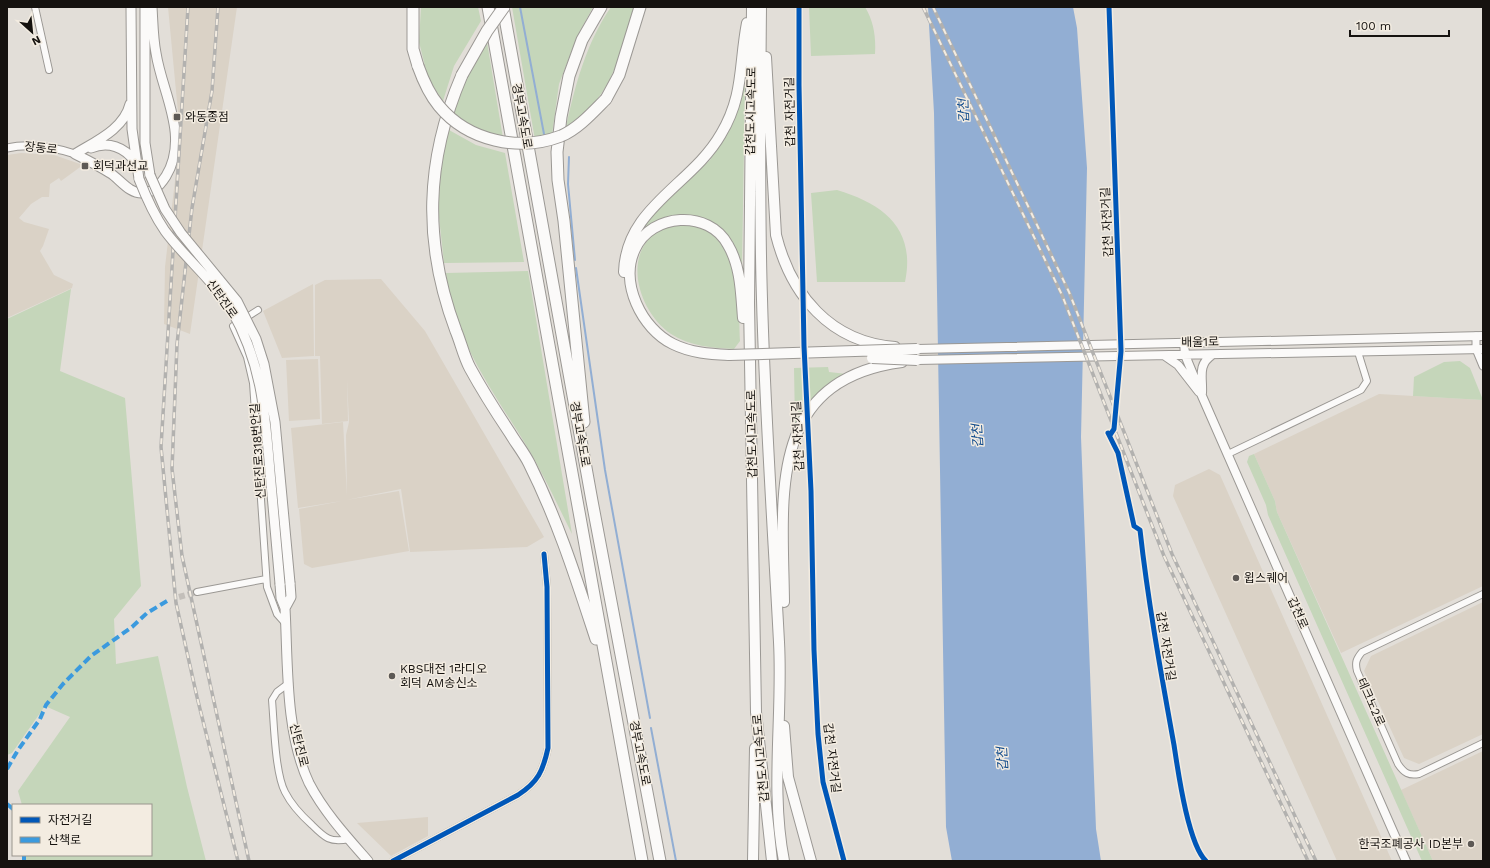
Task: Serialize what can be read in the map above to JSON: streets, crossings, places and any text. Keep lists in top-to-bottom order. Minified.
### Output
{"streets":{"highway":["갑천도시고속도로","경부고속도로"],"main road":["신탄진로","배울1로","갑천로"],"street":["장동로","신탄진로318번안길","테크노2로"],"cycle path":["갑천 자전거길"]},"crossings":[["신탄진로","신탄진로318번안길"],["배울1로","갑천로"]],"water":["갑천"],"places":{"transit":["와동종점","회덕과선교"],"other":["윕스퀘어","KBS대전 1라디오 회덕 AM송신소","한국조폐공사 ID본부"]},"legend":["자전거길","산책로"],"scale_bar":"100 m","north":"bottom right"}
